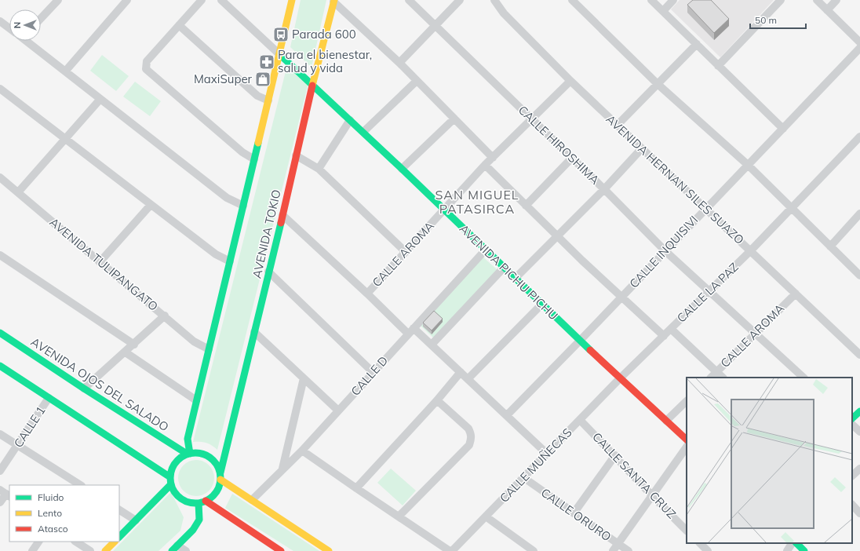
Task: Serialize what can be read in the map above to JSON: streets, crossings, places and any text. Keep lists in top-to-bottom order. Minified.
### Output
{"streets":{"street":["CALLE HIROSHIMA","AVENIDA HERNAN SILES SUAZO","AVENIDA TOKIO","CALLE INQUISIVI","CALLE AROMA","AVENIDA TULIPANGATO","AVENIDA PICHU PICHU","CALLE LA PAZ","CALLE D","AVENIDA OJOS DEL SALADO","CALLE 1","CALLE MUÑECAS","CALLE SANTA CRUZ","CALLE ORURO"]},"crossings":[["CALLE HIROSHIMA","CALLE INQUISIVI"],["CALLE HIROSHIMA","CALLE AROMA"],["CALLE HIROSHIMA","CALLE LA PAZ"],["AVENIDA HERNAN SILES SUAZO","CALLE INQUISIVI"],["AVENIDA HERNAN SILES SUAZO","CALLE AROMA"],["AVENIDA HERNAN SILES SUAZO","CALLE LA PAZ"],["AVENIDA TOKIO","AVENIDA PICHU PICHU"],["AVENIDA TOKIO","AVENIDA OJOS DEL SALADO"],["CALLE INQUISIVI","AVENIDA PICHU PICHU"],["CALLE AROMA","AVENIDA PICHU PICHU"],["AVENIDA PICHU PICHU","CALLE LA PAZ"],["AVENIDA PICHU PICHU","CALLE D"],["AVENIDA PICHU PICHU","CALLE MUÑECAS"],["CALLE LA PAZ","CALLE MUÑECAS"],["CALLE MUÑECAS","CALLE SANTA CRUZ"],["CALLE MUÑECAS","CALLE ORURO"]],"districts":["SAN MIGUEL PATASIRCA"],"places":{"bus stop":["Parada 600"],"pharmacy":["Para el bienestar, salud y vida"],"shop":["MaxiSuper"]},"legend":["Fluido","Lento","Atasco"],"scale_bar":"50 m","north":"left"}
